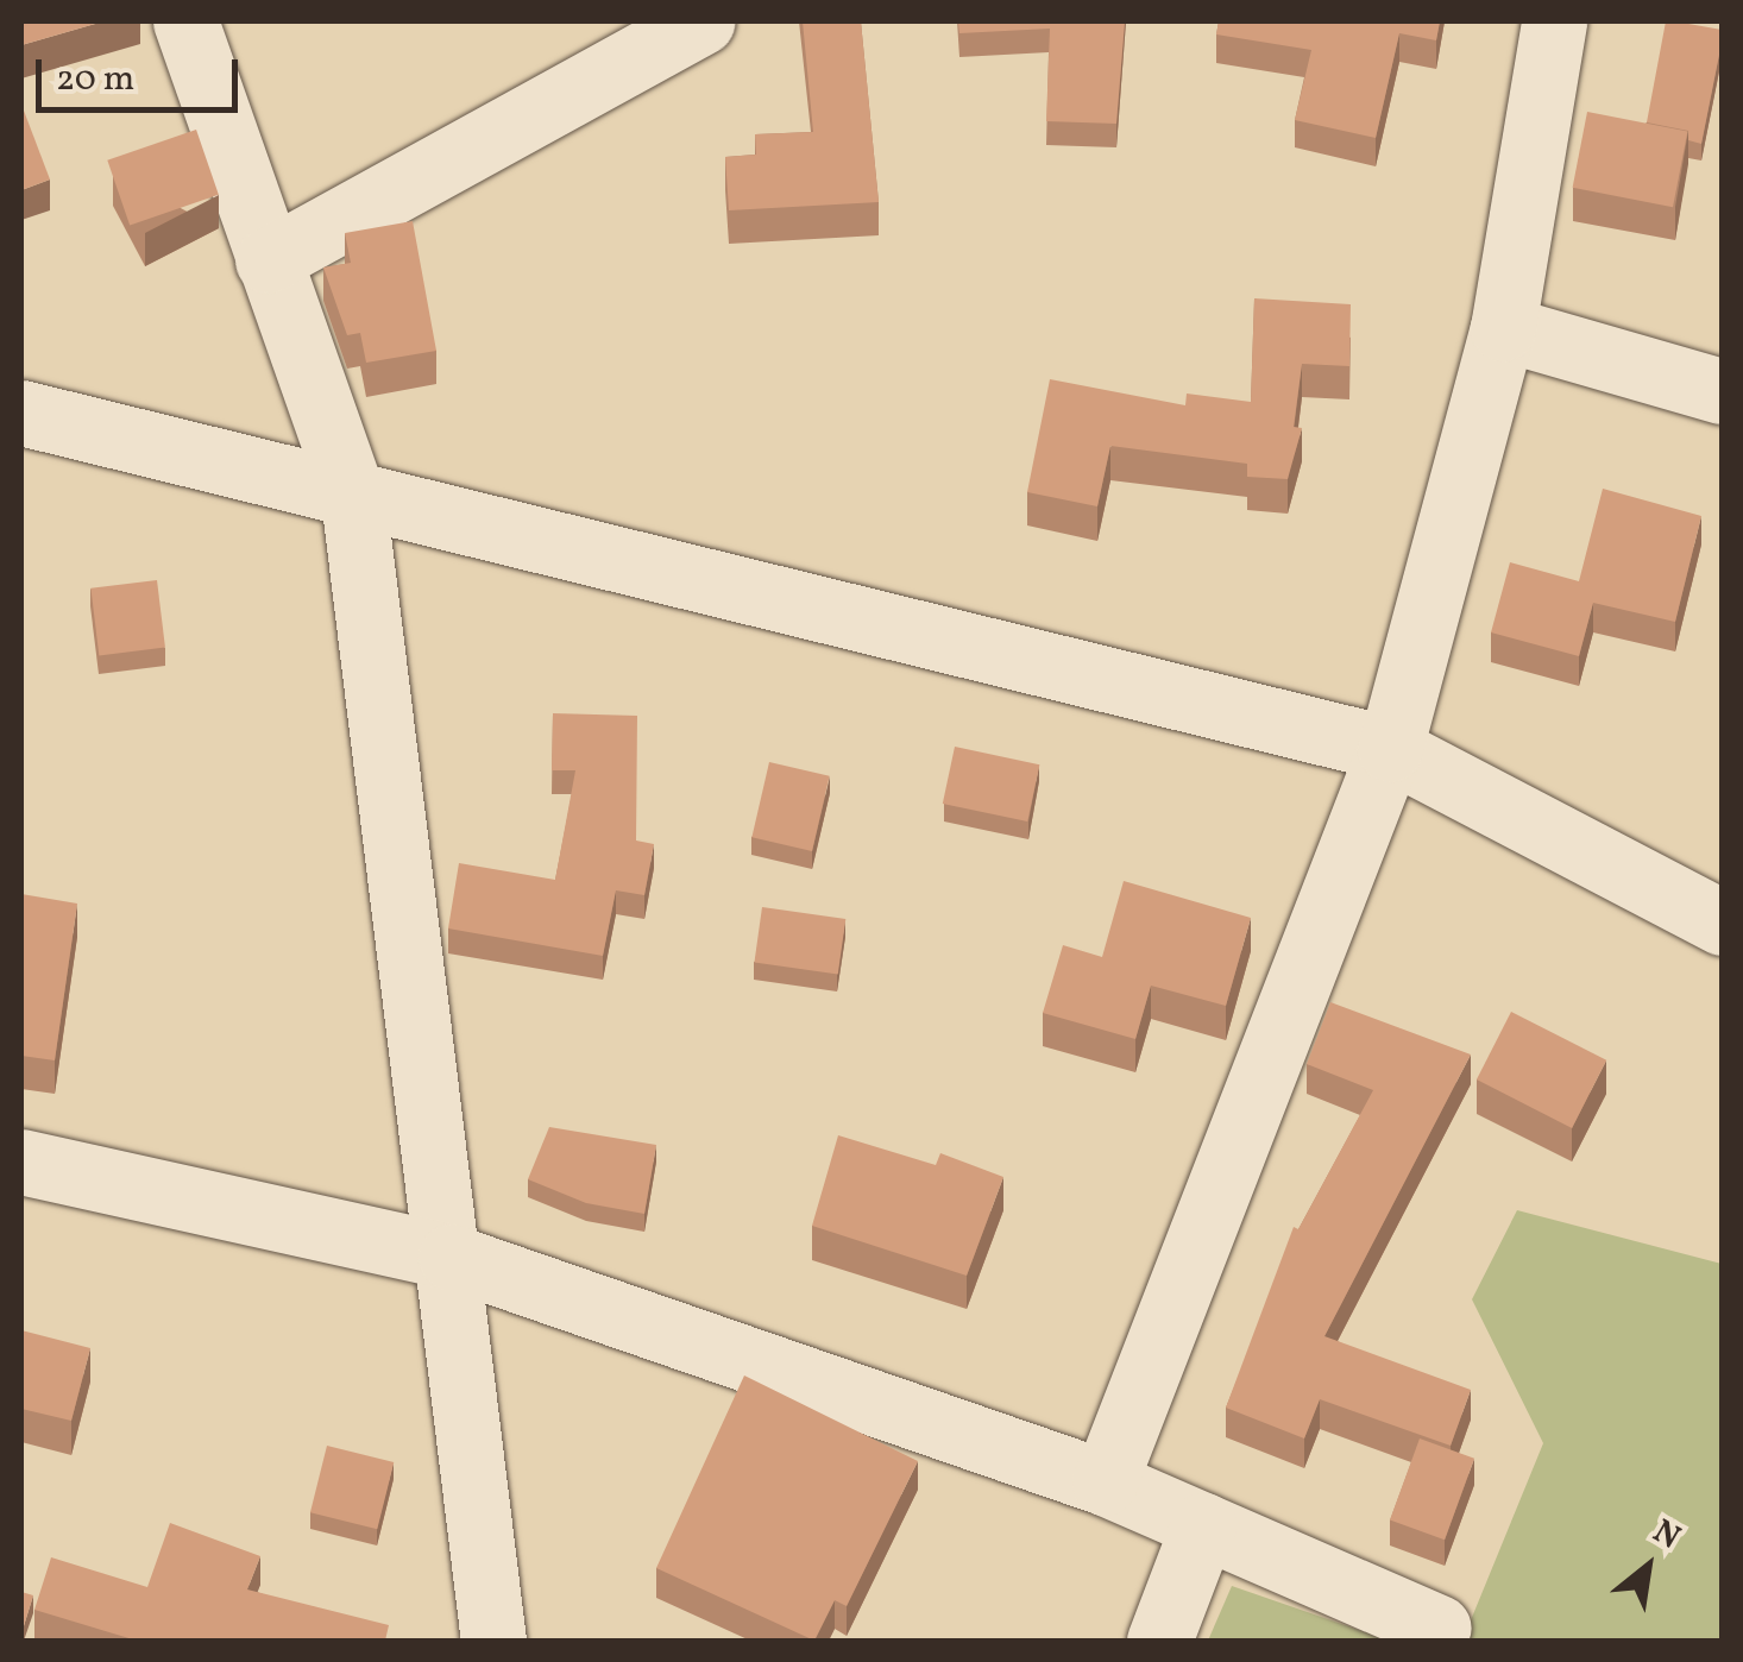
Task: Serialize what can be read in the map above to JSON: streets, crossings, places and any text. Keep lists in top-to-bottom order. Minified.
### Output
{"scale_bar":"20 m","north":"top right"}
